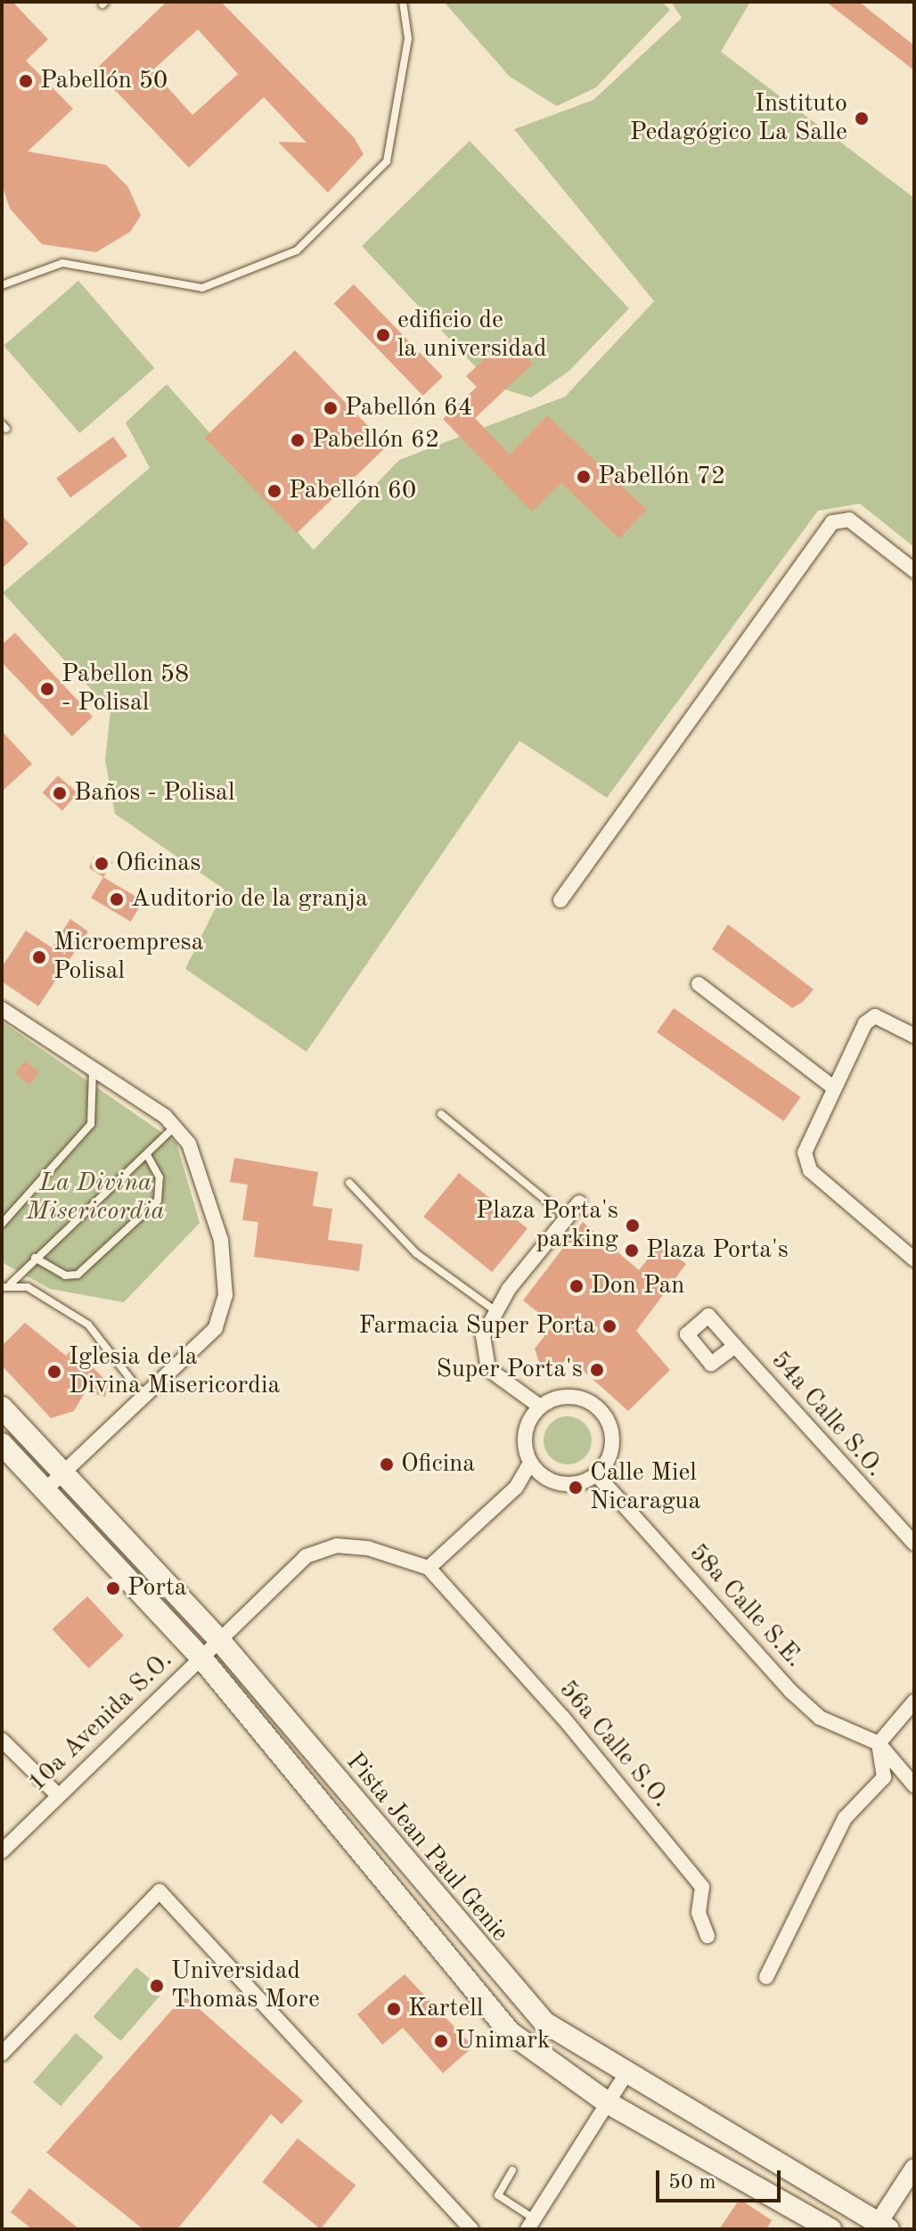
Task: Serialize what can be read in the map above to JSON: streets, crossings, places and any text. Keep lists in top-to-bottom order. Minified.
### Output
{"streets":{"main road":["Pista Jean Paul Genie"],"street":["54a Calle S.O.","58a Calle S.E.","10a Avenida S.O.","56a Calle S.O."]},"crossings":[["10a Avenida S.O.","56a Calle S.O."],["10a Avenida S.O.","Pista Jean Paul Genie"]],"parks":["La Divina Misericordia"],"places":["Pabellón 50","Instituto Pedagógico La Salle","edificio de la universidad","Pabellón 64","Pabellón 62","Pabellón 72","Pabellón 60","Pabellon 58 - Polisal","Baños - Polisal","Oficinas","Auditorio de la granja","Microempresa Polisal","Plaza Porta's parking","Plaza Porta's","Don Pan","Farmacia Super Porta","Super Porta's","Iglesia de la Divina Misericordia","Oficina","Calle Miel Nicaragua","Porta","Universidad Thomas More","Kartell","Unimark"],"scale_bar":"50 m"}
